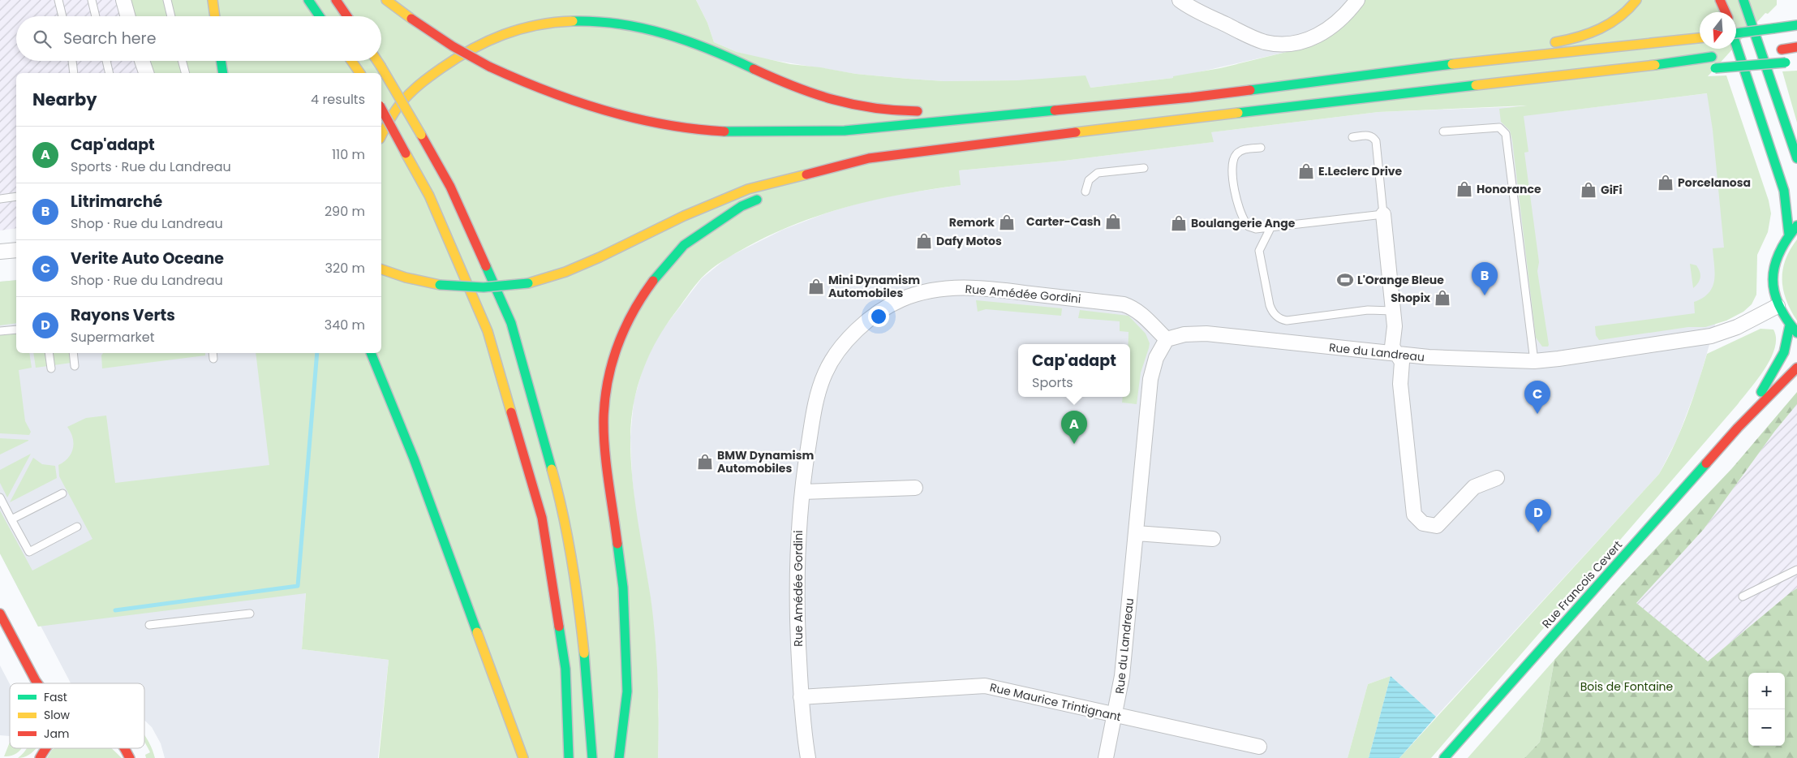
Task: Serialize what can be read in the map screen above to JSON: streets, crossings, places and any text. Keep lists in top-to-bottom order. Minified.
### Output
{"streets":{"main road":["Rue Francois Cevert"],"street":["Rue Amédée Gordini","Rue du Landreau","Rue Maurice Trintignant"]},"crossings":[["Rue Amédée Gordini","Rue du Landreau"],["Rue Amédée Gordini","Rue Maurice Trintignant"],["Rue du Landreau","Rue Maurice Trintignant"]],"parks":["Bois de Fontaine"],"places":{"shop":["E.Leclerc Drive","Porcelanosa","Honorance","GiFi","Carter-Cash","Remork","Boulangerie Ange","Dafy Motos","Mini Dynamism Automobiles","Shopix","BMW Dynamism Automobiles"],"sports":["L'Orange Bleue"]},"legend":["Fast","Slow","Jam"],"north":"bottom","page":{"search":"Search here","heading":["Nearby","4 results"],"list":[{"mark":"A","name":"Cap'adapt","note":"Sports · Rue du Landreau","value":"110 m"},{"mark":"B","name":"Litrimarché","note":"Shop · Rue du Landreau","value":"290 m"},{"mark":"C","name":"Verite Auto Oceane","note":"Shop · Rue du Landreau","value":"320 m"},{"mark":"D","name":"Rayons Verts","note":"Supermarket","value":"340 m"}],"pins":["B","C","A","D"],"popup":["Cap'adapt","Sports"],"map_buttons":["+","−"]}}
